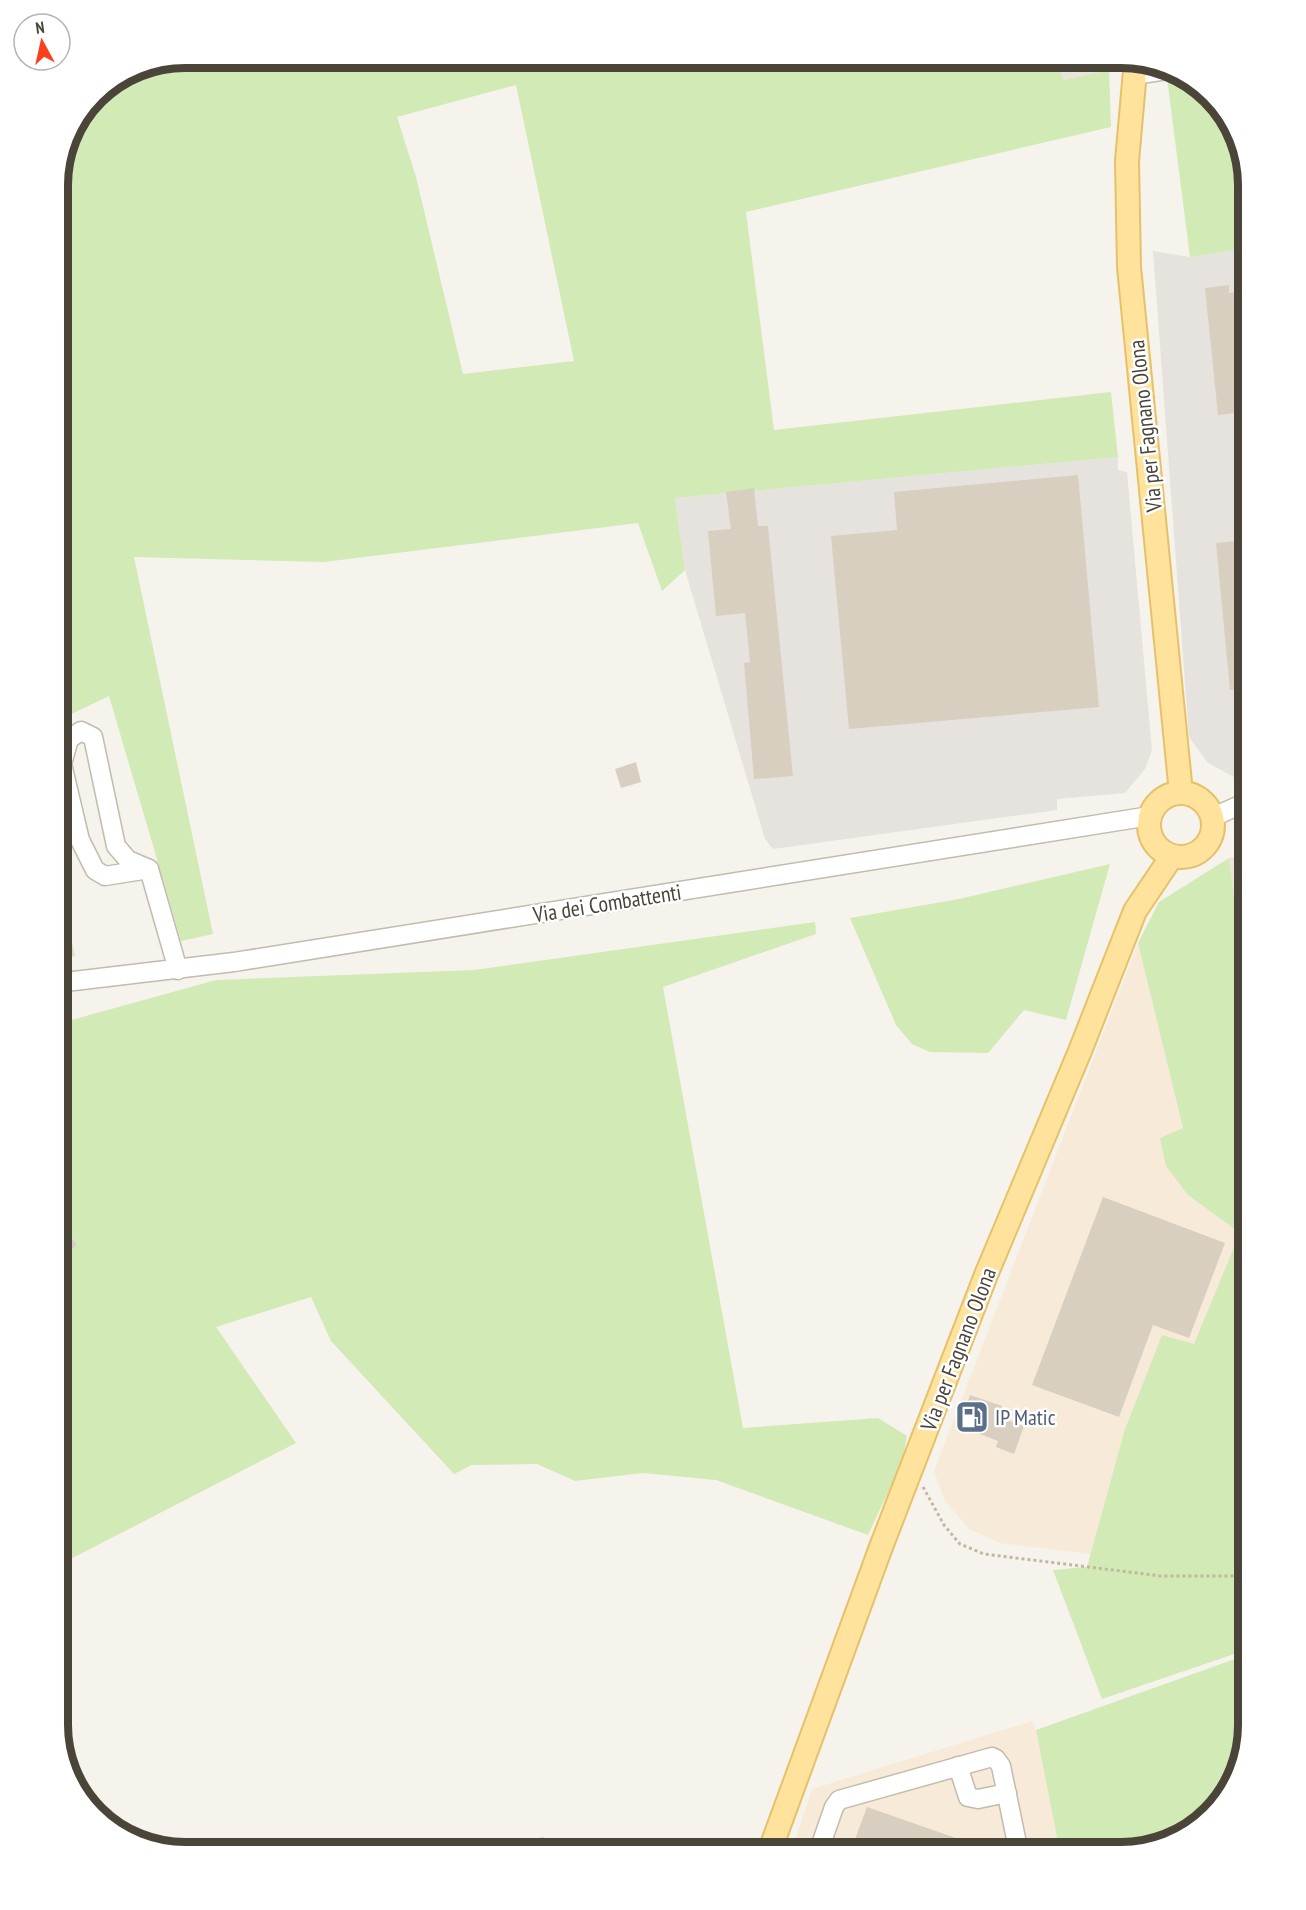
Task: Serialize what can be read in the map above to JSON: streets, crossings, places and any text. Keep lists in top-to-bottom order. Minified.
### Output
{"streets":{"main road":["Via per Fagnano Olona"],"street":["Via dei Combattenti"]},"crossings":[["Via per Fagnano Olona","Via dei Combattenti"]],"places":{"fuel station":["IP Matic"]},"north":"top"}
